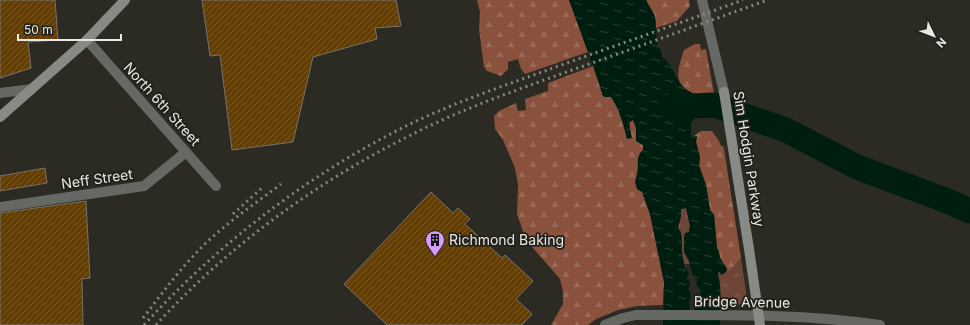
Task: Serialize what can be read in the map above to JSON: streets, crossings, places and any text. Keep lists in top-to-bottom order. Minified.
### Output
{"streets":{"street":["North 6th Street","Sim Hodgin Parkway","Neff Street","Bridge Avenue"]},"crossings":[["North 6th Street","Neff Street"],["Sim Hodgin Parkway","Bridge Avenue"]],"places":{"building":["Richmond Baking"]},"scale_bar":"50 m","north":"bottom right"}
